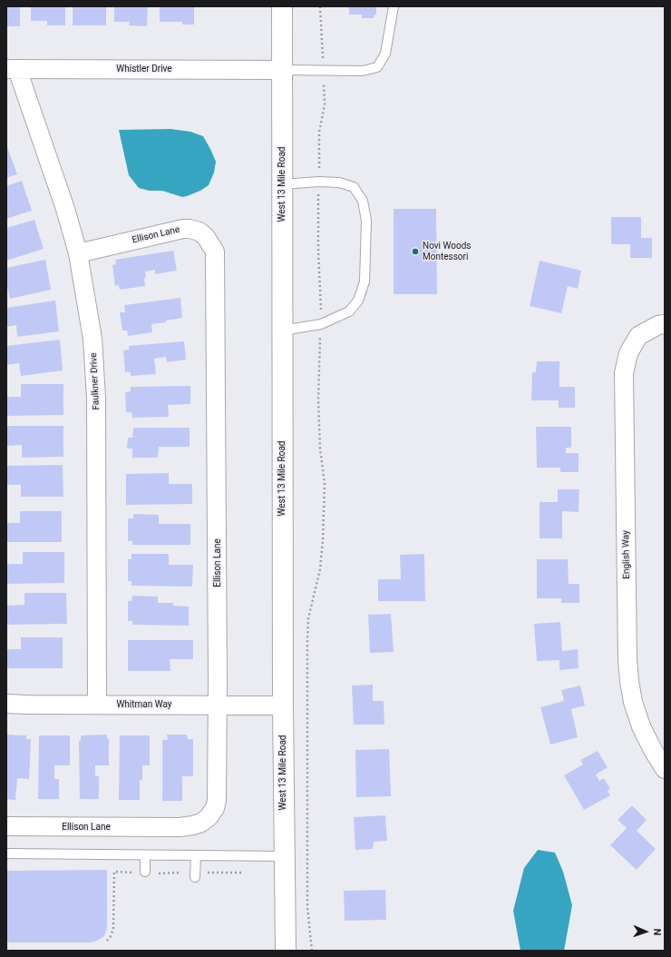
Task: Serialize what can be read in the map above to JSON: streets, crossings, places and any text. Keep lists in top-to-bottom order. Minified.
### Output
{"streets":{"street":["Whistler Drive","West 13 Mile Road","Ellison Lane","Faulkner Drive","English Way","Whitman Way"]},"crossings":[["Whistler Drive","West 13 Mile Road"],["Whistler Drive","Faulkner Drive"],["West 13 Mile Road","Whitman Way"],["Ellison Lane","Faulkner Drive"],["Ellison Lane","Whitman Way"],["Faulkner Drive","Whitman Way"]],"places":["Novi Woods Montessori"],"north":"right"}
